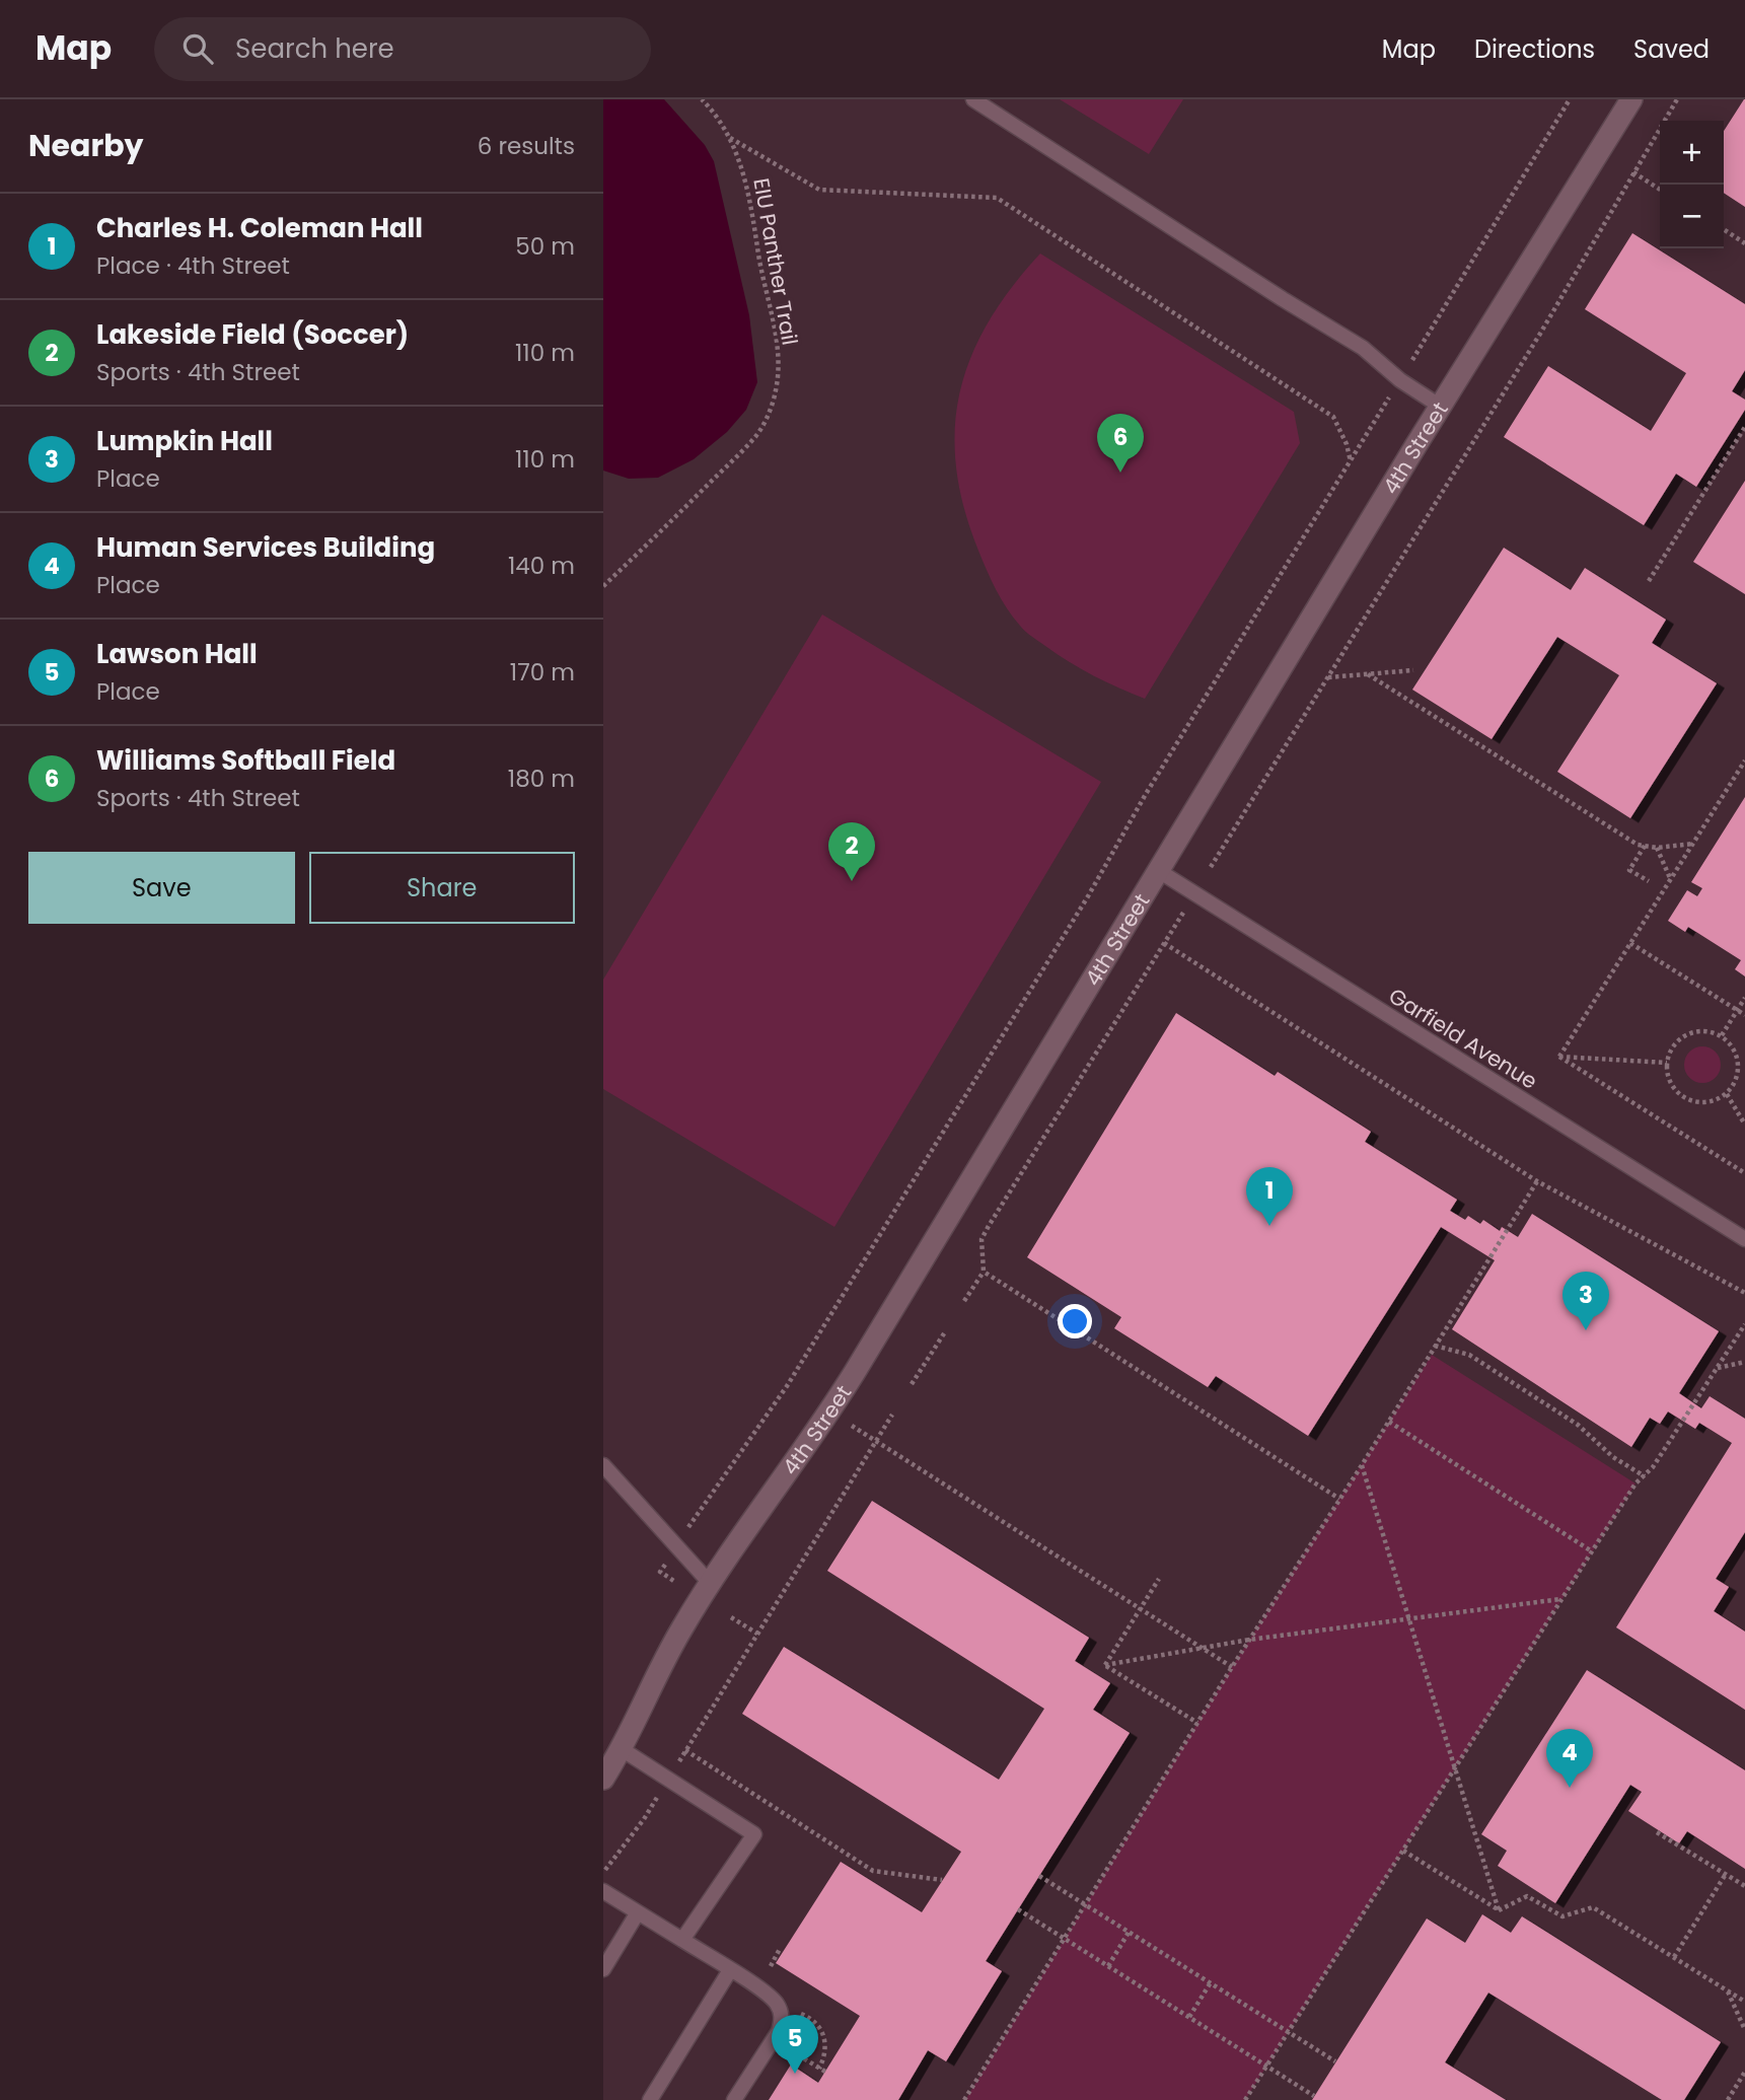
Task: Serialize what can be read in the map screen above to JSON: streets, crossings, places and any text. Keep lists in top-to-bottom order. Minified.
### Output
{"streets":{"street":["4th Street"],"lane":["Garfield Avenue"],"path":["EIU Panther Trail"]},"crossings":[["4th Street","Garfield Avenue"]],"page":{"header":"Map","search":"Search here","nav":["Map","Directions","Saved"],"heading":["Nearby","6 results"],"map_buttons":["+","−"],"list":[{"mark":"1","name":"Charles H. Coleman Hall","note":"Place · 4th Street","value":"50 m"},{"mark":"2","name":"Lakeside Field (Soccer)","note":"Sports · 4th Street","value":"110 m"},{"mark":"3","name":"Lumpkin Hall","note":"Place","value":"110 m"},{"mark":"4","name":"Human Services Building","note":"Place","value":"140 m"},{"mark":"5","name":"Lawson Hall","note":"Place","value":"170 m"},{"mark":"6","name":"Williams Softball Field","note":"Sports · 4th Street","value":"180 m"}],"pins":["6","2","1","3","4","5"],"buttons":["Save","Share"]}}
